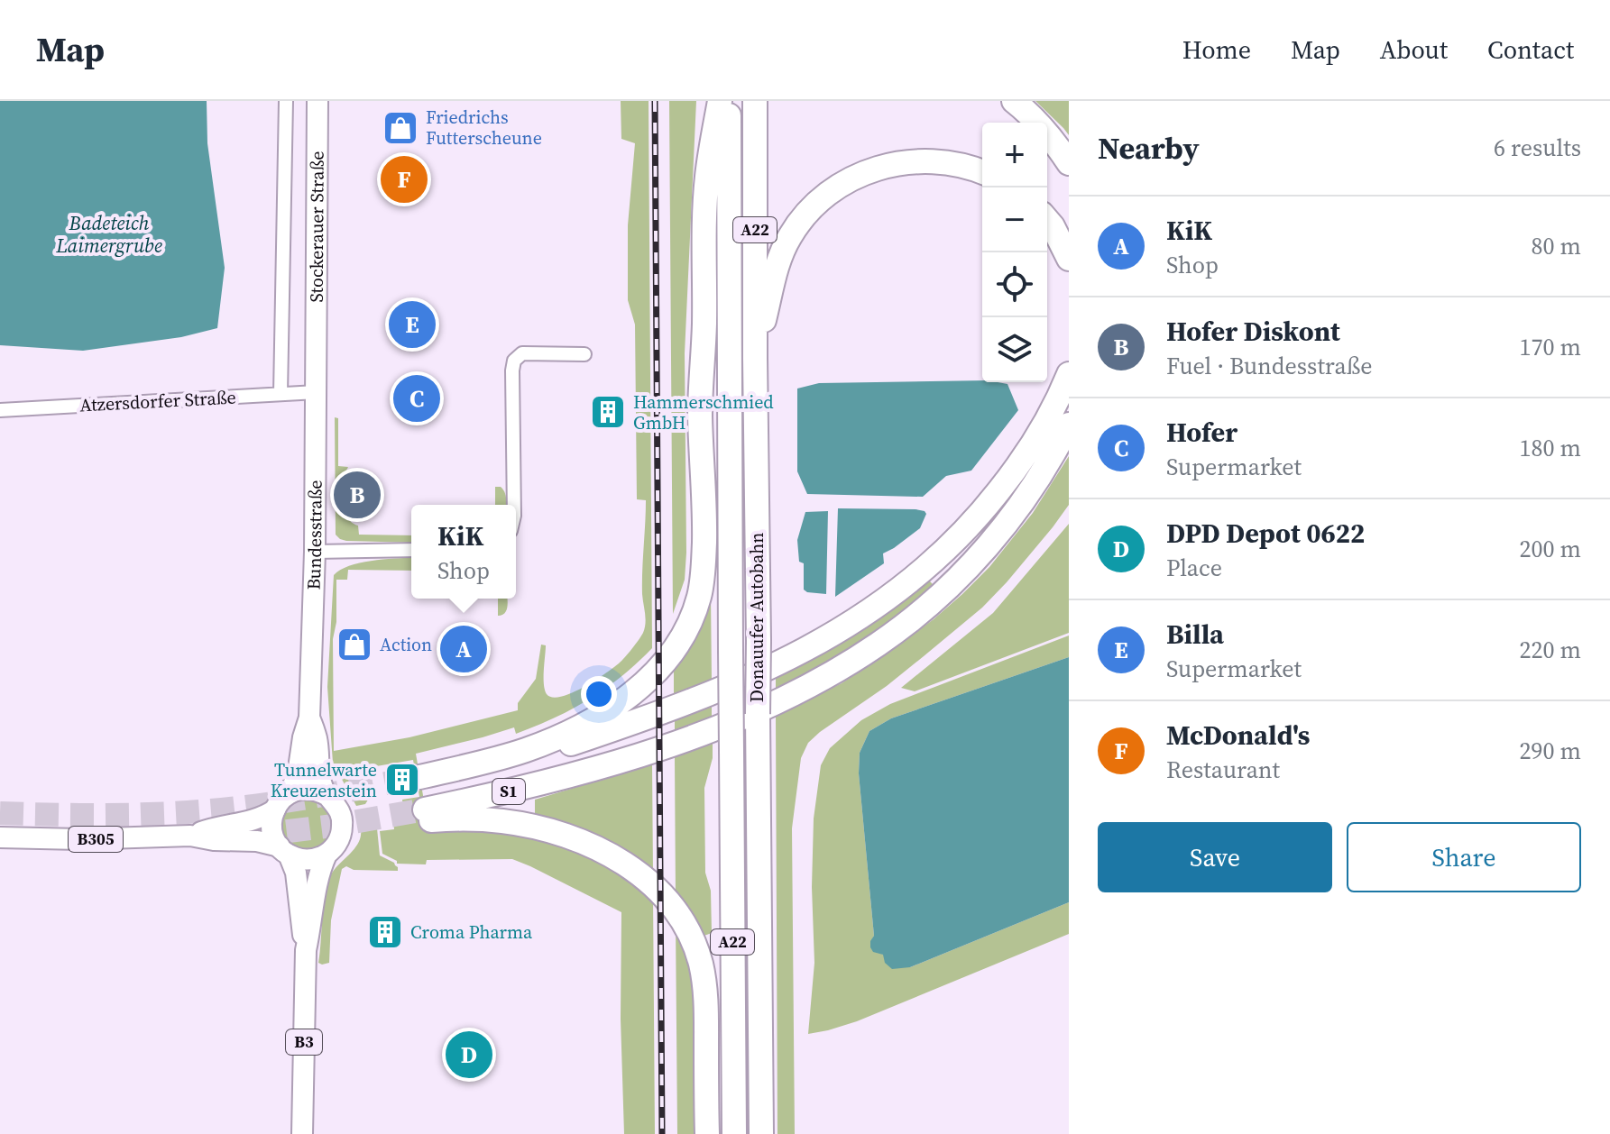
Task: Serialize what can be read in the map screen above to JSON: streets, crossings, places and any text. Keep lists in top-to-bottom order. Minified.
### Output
{"streets":{"highway":["A22","Donauufer Autobahn","S1"],"main road":["Stockerauer Straße","Bundesstraße","B305","B3"],"street":["Atzersdorfer Straße"]},"crossings":[["Stockerauer Straße","Bundesstraße"],["Atzersdorfer Straße","Bundesstraße"],["Bundesstraße","B3"],["B305","B3"]],"water":["Badeteich Laimergrube"],"places":{"shop":["Friedrichs Futterscheune","Action"],"building":["Hammerschmied GmbH","Tunnelwarte Kreuzenstein","Croma Pharma"]},"page":{"header":"Map","nav":["Home","Map","About","Contact"],"heading":["Nearby","6 results"],"map_buttons":["+","−"],"pins":["F","E","C","B","A","D"],"list":[{"mark":"A","name":"KiK","note":"Shop","value":"80 m"},{"mark":"B","name":"Hofer Diskont","note":"Fuel · Bundesstraße","value":"170 m"},{"mark":"C","name":"Hofer","note":"Supermarket","value":"180 m"},{"mark":"D","name":"DPD Depot 0622","note":"Place","value":"200 m"},{"mark":"E","name":"Billa","note":"Supermarket","value":"220 m"},{"mark":"F","name":"McDonald's","note":"Restaurant","value":"290 m"}],"popup":["KiK","Shop"],"buttons":["Save","Share"]}}
